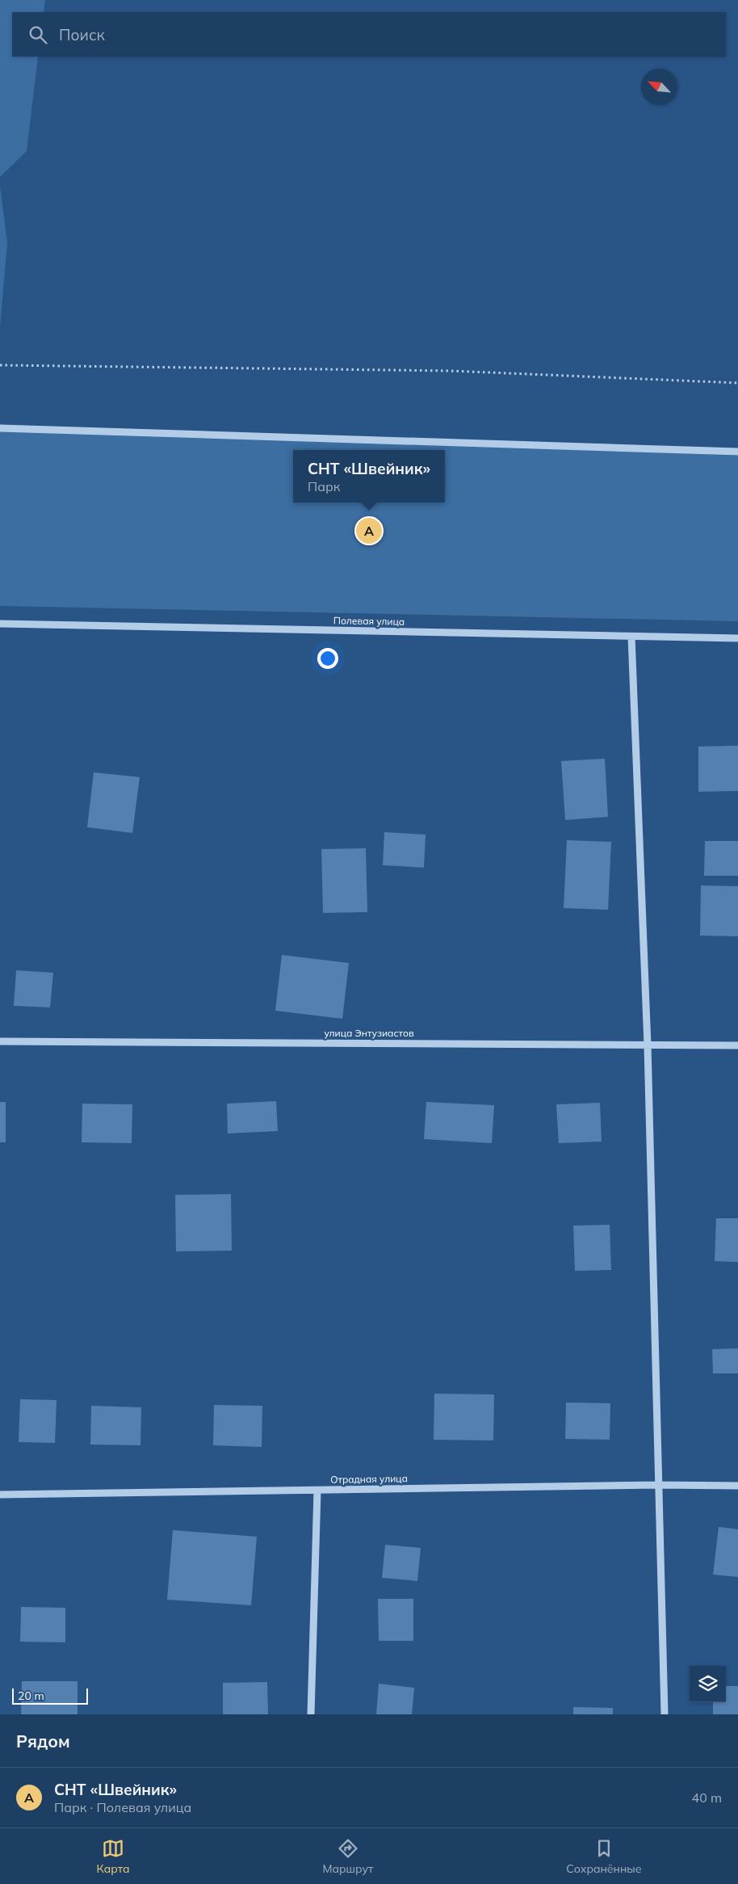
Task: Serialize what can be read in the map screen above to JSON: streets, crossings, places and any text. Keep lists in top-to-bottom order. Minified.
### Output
{"streets":{"street":["Полевая улица","улица Энтузиастов","Отрадная улица"]},"scale_bar":"20 m","north":"top left","page":{"search":"Поиск","popup":["СНТ «Швейник»","Парк"],"pins":"A","scale":"20 m","heading":"Рядом","list":[{"mark":"A","name":"СНТ «Швейник»","note":"Парк · Полевая улица","value":"40 m"}],"nav":["Карта","Маршрут","Сохранённые"]}}
